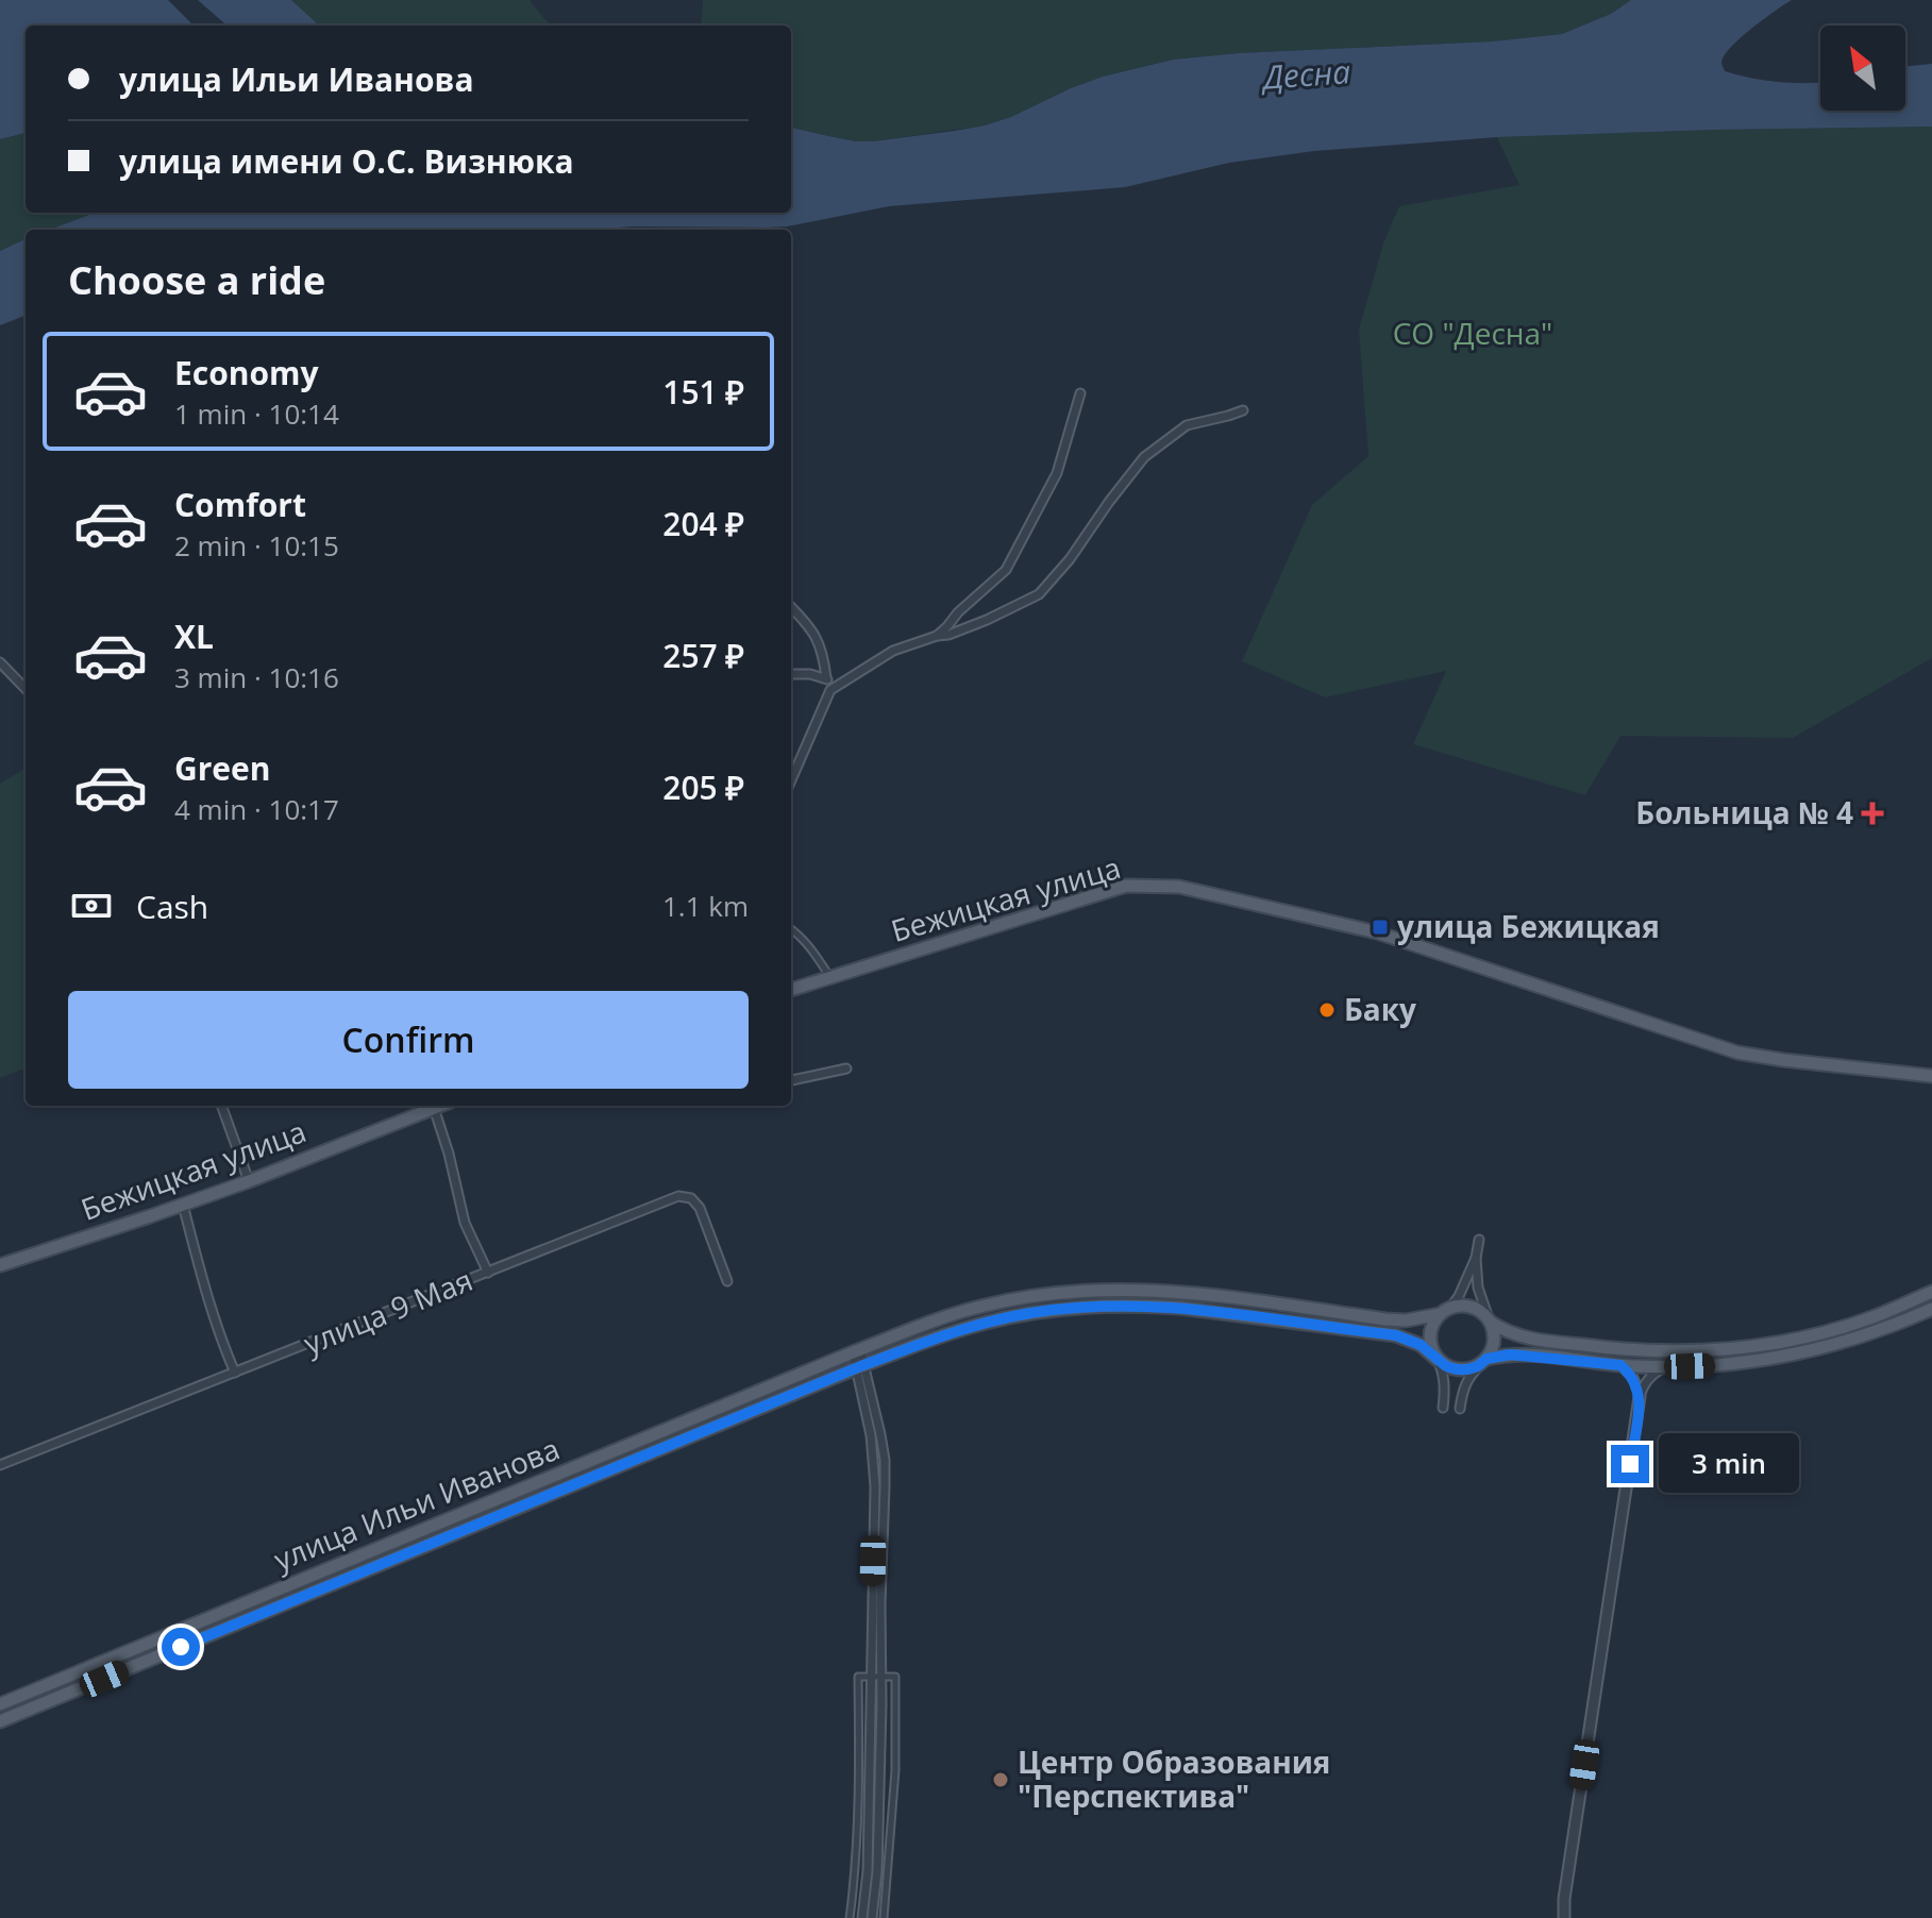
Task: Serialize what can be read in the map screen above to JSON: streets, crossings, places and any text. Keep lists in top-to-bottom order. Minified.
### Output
{"streets":{"main road":["Бежицкая улица","улица Ильи Иванова"],"street":["улица 9 Мая"]},"water":["Десна"],"parks":["СО \"Десна\""],"places":{"health":["Больница № 4"],"transit":["улица Бежицкая"],"other":["Баку","Центр Образования \"Перспектива\""]},"north":"top left","page":{"banner":["улица Ильи Иванова","улица имени О.С. Визнюка"],"heading":"Choose a ride","list":[{"name":"Economy","note":"1 min · 10:14","value":"151 ₽"},{"name":"Comfort","note":"2 min · 10:15","value":"204 ₽"},{"name":"XL","note":"3 min · 10:16","value":"257 ₽"},{"name":"Green","note":"4 min · 10:17","value":"205 ₽"}],"pay":["Cash","1.1 km"],"buttons":"Confirm","bubble":"3 min"}}
